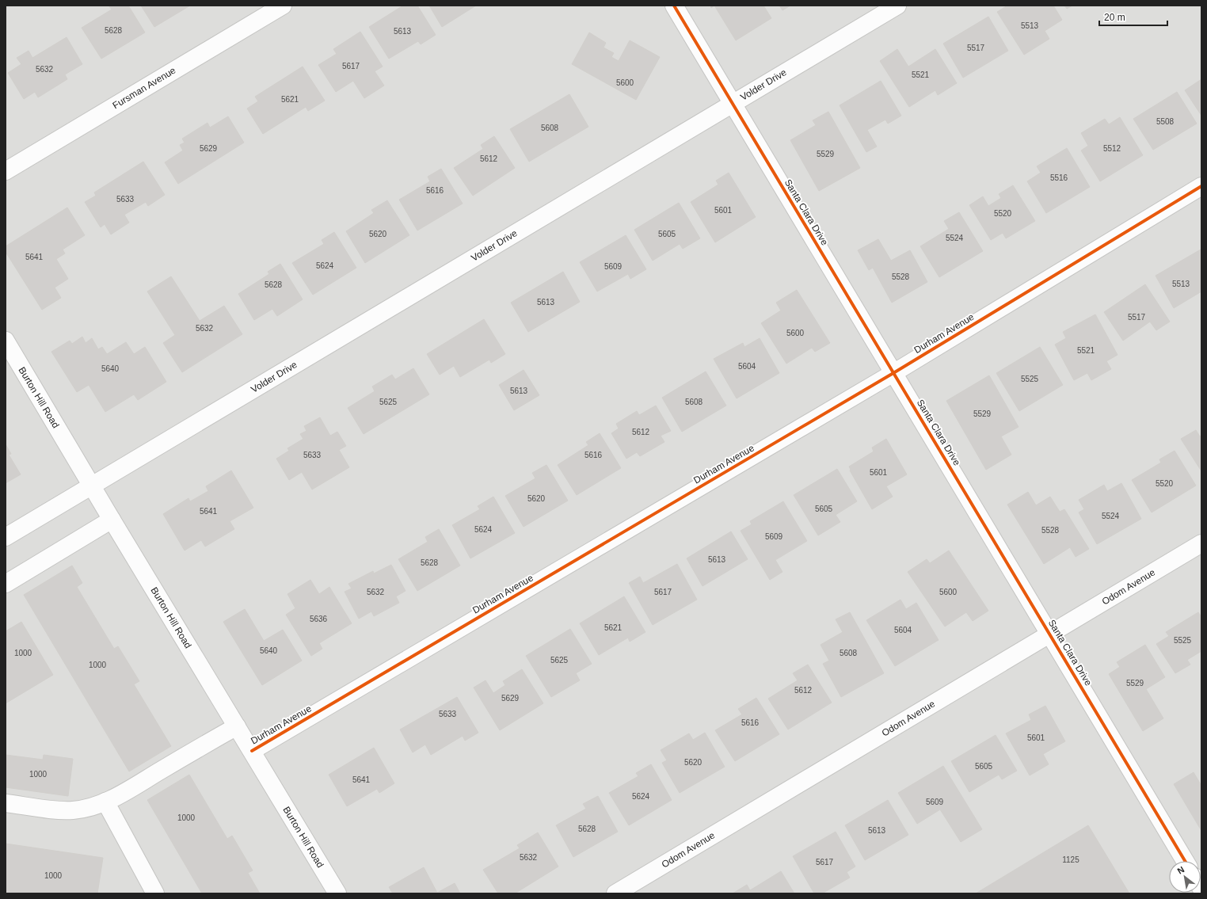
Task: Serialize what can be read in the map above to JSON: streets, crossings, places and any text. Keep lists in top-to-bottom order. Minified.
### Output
{"streets":{"street":["Volder Drive","Fursman Avenue","Santa Clara Drive","Durham Avenue","Burton Hill Road","Odom Avenue"]},"crossings":[["Volder Drive","Santa Clara Drive"],["Volder Drive","Burton Hill Road"],["Santa Clara Drive","Durham Avenue"],["Santa Clara Drive","Odom Avenue"],["Durham Avenue","Burton Hill Road"]],"house_numbers":["5513","5628","5613","5517","5617","5632","5521","5600","5621","5508","5608","5629","5512","5529","5612","5516","5616","5633","5601","5520","5620","5605","5524","5641","5624","5609","5528","5513","5628","5613","5517","5632","5600","5521","5604","5640","5525","5613","5625","5608","5529","5612","5633","5616","5601","5520","5620","5605","5641","5524","5624","5528","5609","5613","5628","5632","5617","5600","5636","5621","5604","5525","5640","1000","5608","5625","1000","5529","5612","5629","5633","5616","5601","5620","5605","1000","5641","5624","5609","1000","5628","5613","5632","1125","5617","1000"],"scale_bar":"20 m","north":"top left"}
